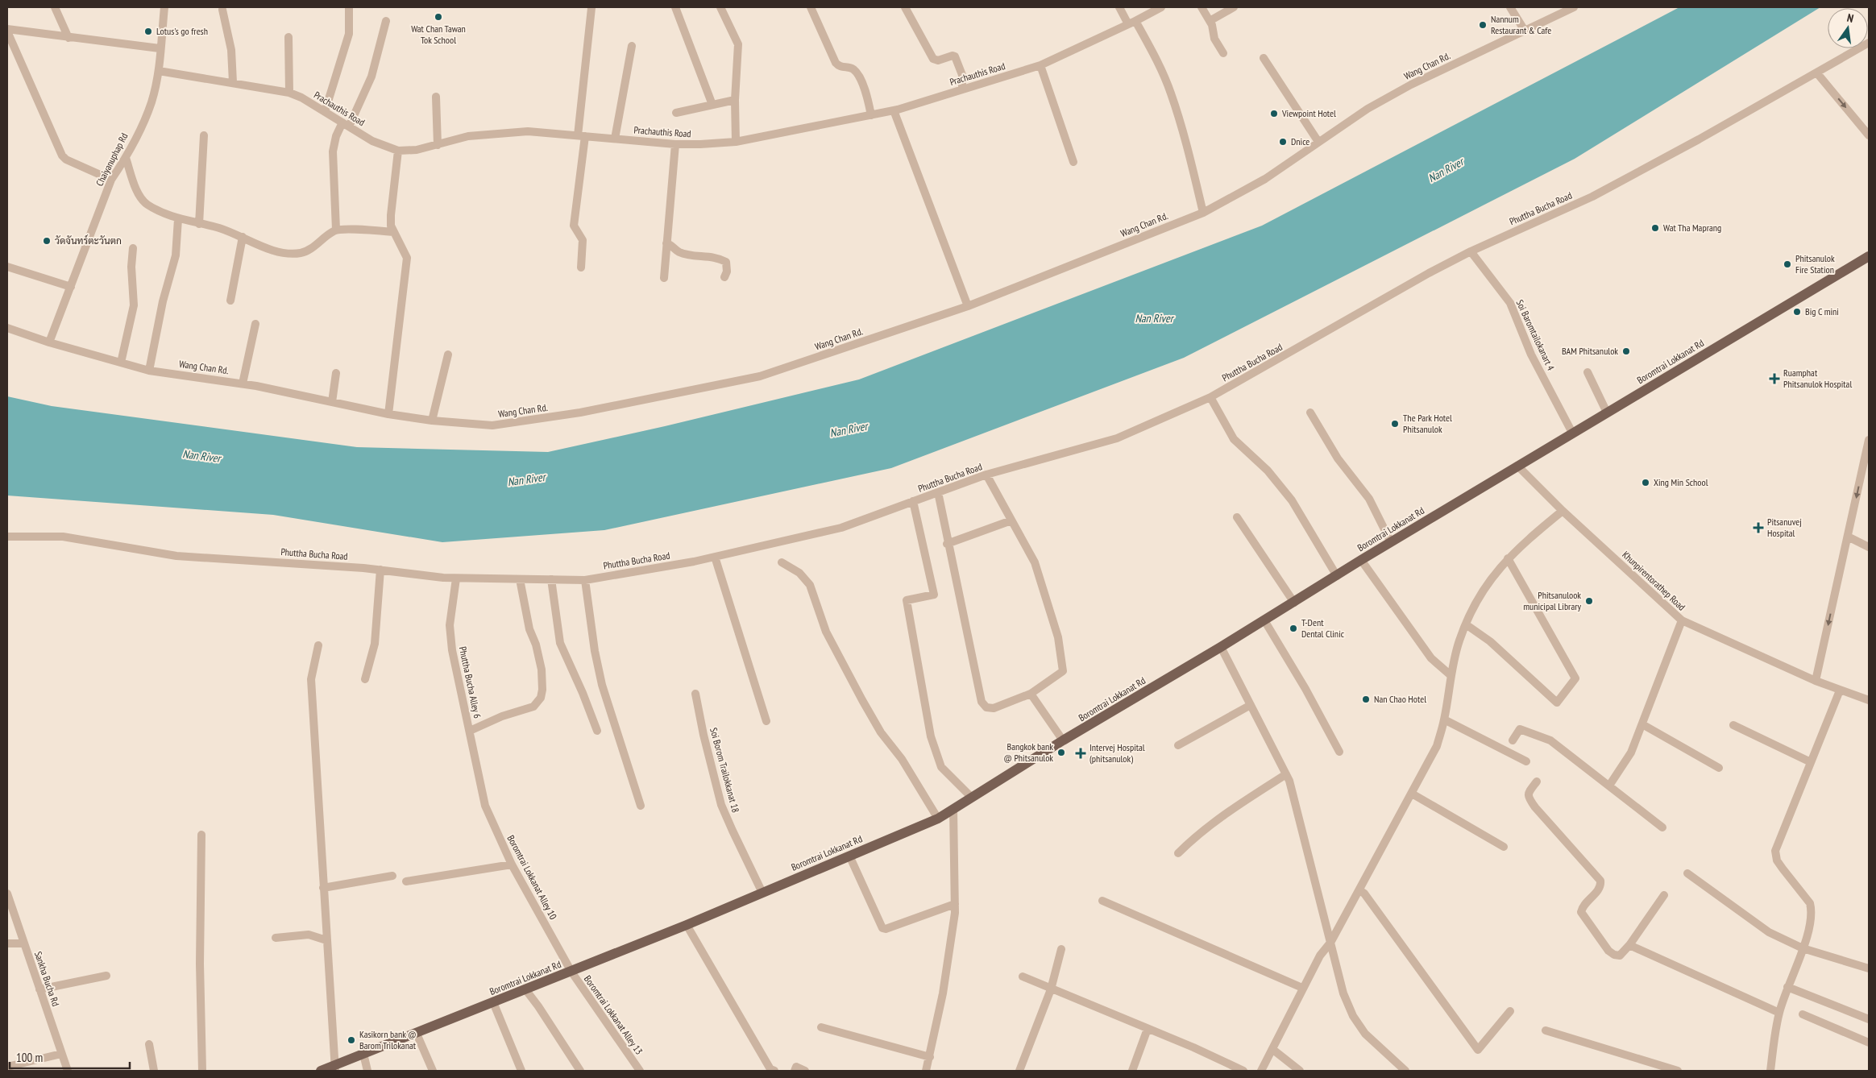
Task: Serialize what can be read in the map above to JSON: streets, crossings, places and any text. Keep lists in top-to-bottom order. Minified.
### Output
{"streets":{"main road":["Boromtrai Lokkanat Rd"],"street":["Wang Chan Rd.","Prachauthis Road","Chaiyanuphap Rd","Phuttha Bucha Road","Soi Baromtailokanart 4","Khunpirentorathep Road","Phuttha Bucha Alley 6","Soi Borom Trailokkanat 18","Boromtrai Lokkanat Alley 10","Sankha Bucha Rd","Boromtrai Lokkanat Alley 13"]},"crossings":[["Wang Chan Rd.","Chaiyanuphap Rd"],["Prachauthis Road","Chaiyanuphap Rd"],["Phuttha Bucha Road","Soi Baromtailokanart 4"],["Phuttha Bucha Road","Phuttha Bucha Alley 6"],["Soi Baromtailokanart 4","Boromtrai Lokkanat Rd"],["Boromtrai Lokkanat Rd","Khunpirentorathep Road"],["Boromtrai Lokkanat Rd","Soi Borom Trailokkanat 18"],["Boromtrai Lokkanat Rd","Boromtrai Lokkanat Alley 10"],["Boromtrai Lokkanat Rd","Boromtrai Lokkanat Alley 13"],["Phuttha Bucha Alley 6","Boromtrai Lokkanat Alley 10"],["Boromtrai Lokkanat Alley 10","Boromtrai Lokkanat Alley 13"]],"water":["Nan River"],"places":{"other":["Wat Chan Tawan Tok School","Nannum Restaurant & Cafe","Lotus's go fresh","Viewpoint Hotel","Dnice","Wat Tha Maprang","วัดจันทร์ตะวันตก","Phitsanulok Fire Station","Big C mini","BAM Phitsanulok","The Park Hotel Phitsanulok","Xing Min School","Phitsanulook municipal Library","T-Dent Dental Clinic","Nan Chao Hotel","Bangkok bank @ Phitsanulok","Kasikorn bank @ Barom Trilokanat"],"health":["Ruamphat Phitsanulok Hospital","Pitsanuvej Hospital","Intervej Hospital (phitsanulok)"]},"scale_bar":"100 m","north":"top"}
